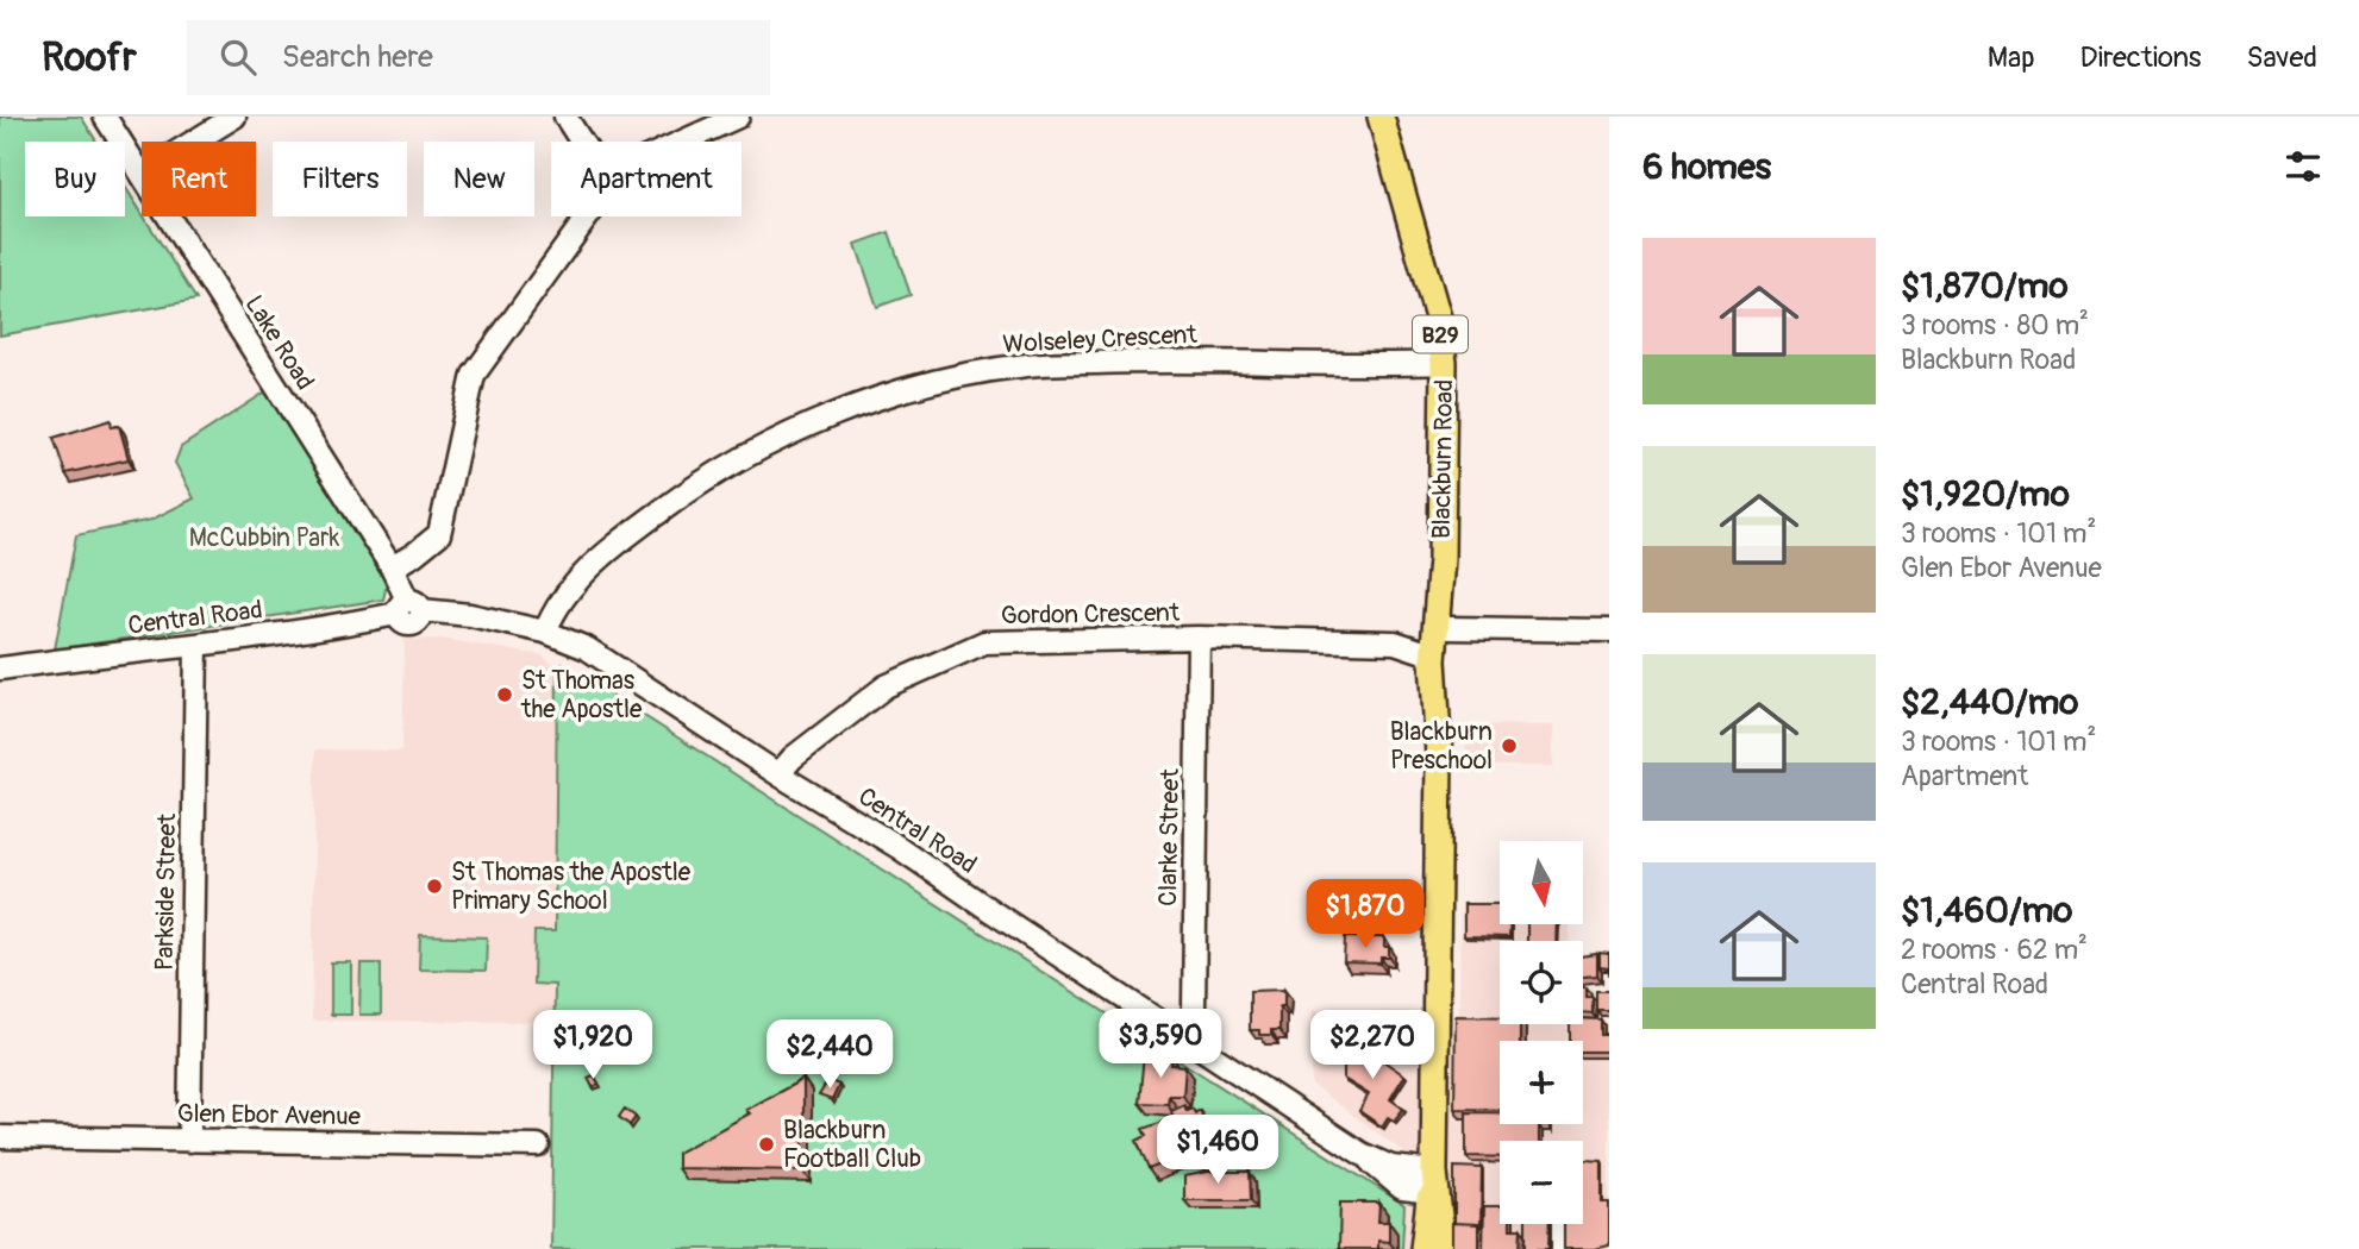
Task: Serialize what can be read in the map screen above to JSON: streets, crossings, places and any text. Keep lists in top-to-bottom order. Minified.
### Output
{"streets":{"main road":["B29","Blackburn Road"],"street":["Wolseley Crescent","Lake Road","Gordon Crescent","Central Road","Clarke Street","Parkside Street","Glen Ebor Avenue"]},"crossings":[["Wolseley Crescent","Blackburn Road"],["Wolseley Crescent","Central Road"],["Lake Road","Central Road"],["Blackburn Road","Gordon Crescent"],["Blackburn Road","Central Road"],["Gordon Crescent","Central Road"],["Gordon Crescent","Clarke Street"],["Central Road","Clarke Street"],["Central Road","Parkside Street"],["Parkside Street","Glen Ebor Avenue"]],"parks":["McCubbin Park"],"places":["St Thomas the Apostle","Blackburn Preschool","St Thomas the Apostle Primary School","Blackburn Football Club"],"north":"bottom","page":{"header":"Roofr","search":"Search here","nav":["Map","Directions","Saved"],"heading":"6 homes","chip":["Buy","Rent","Filters","New","Apartment"],"list":[{"name":"$1,870/mo","note":"3 rooms · 80 m² · Blackburn Road"},{"name":"$1,920/mo","note":"3 rooms · 101 m² · Glen Ebor Avenue"},{"name":"$2,440/mo","note":"3 rooms · 101 m² · Apartment"},{"name":"$1,460/mo","note":"2 rooms · 62 m² · Central Road"}],"map_buttons":["+","−"],"price":["$1,870","$3,590","$1,920","$2,270","$2,440","$1,460"]}}
